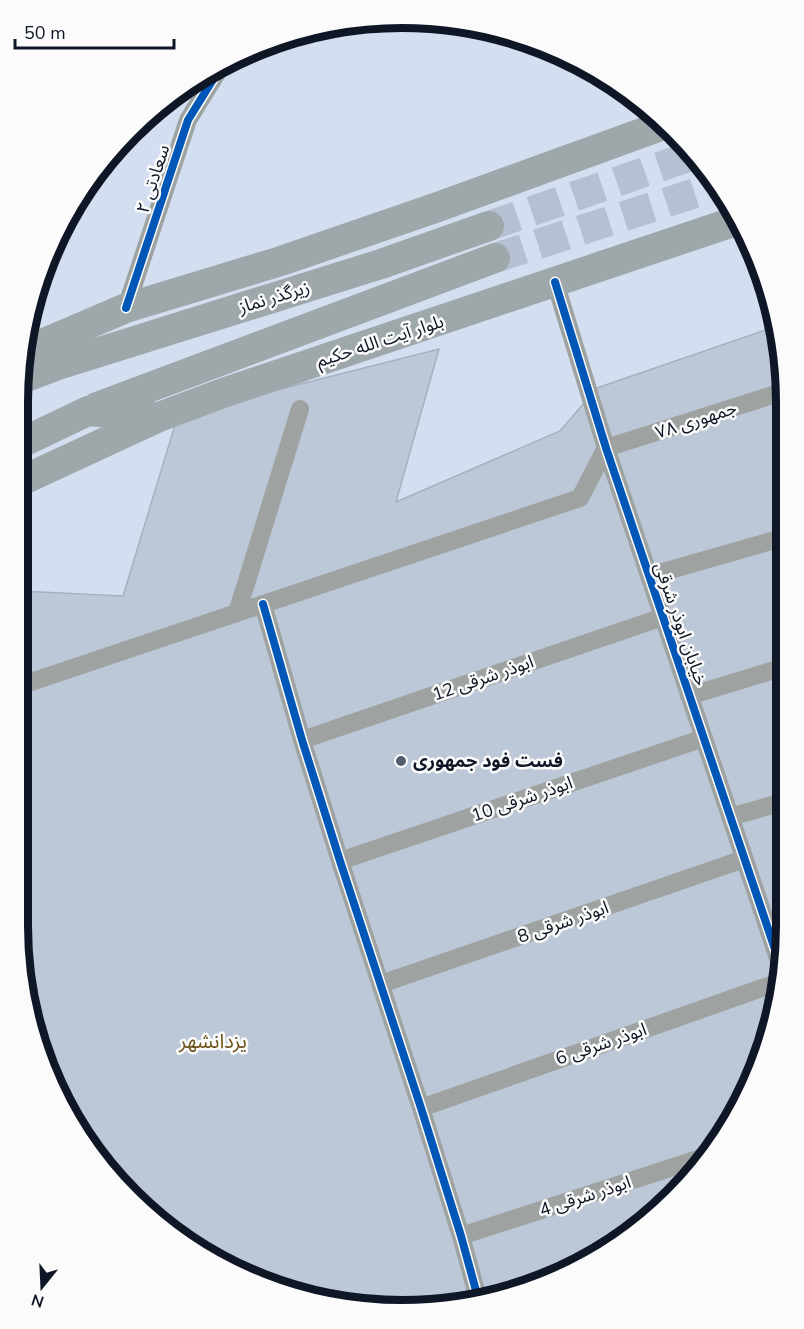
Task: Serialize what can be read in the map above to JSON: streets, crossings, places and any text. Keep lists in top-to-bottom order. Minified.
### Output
{"streets":{"main road":["زیرگذر نماز","بلوار آیت الله حکیم"],"street":["سعادتی ۲","جمهوری ۷۸","خیابان ابوذر شرقی","ابوذر شرقی 12","ابوذر شرقی 10","ابوذر شرقی 8","ابوذر شرقی 6","ابوذر شرقی 4"]},"crossings":[["بلوار آیت الله حکیم","خیابان ابوذر شرقی"],["جمهوری ۷۸","خیابان ابوذر شرقی"],["خیابان ابوذر شرقی","ابوذر شرقی 12"],["خیابان ابوذر شرقی","ابوذر شرقی 10"],["خیابان ابوذر شرقی","ابوذر شرقی 8"]],"districts":["یزدانشهر"],"places":["فست فود جمهوری"],"scale_bar":"50 m","north":"bottom"}
